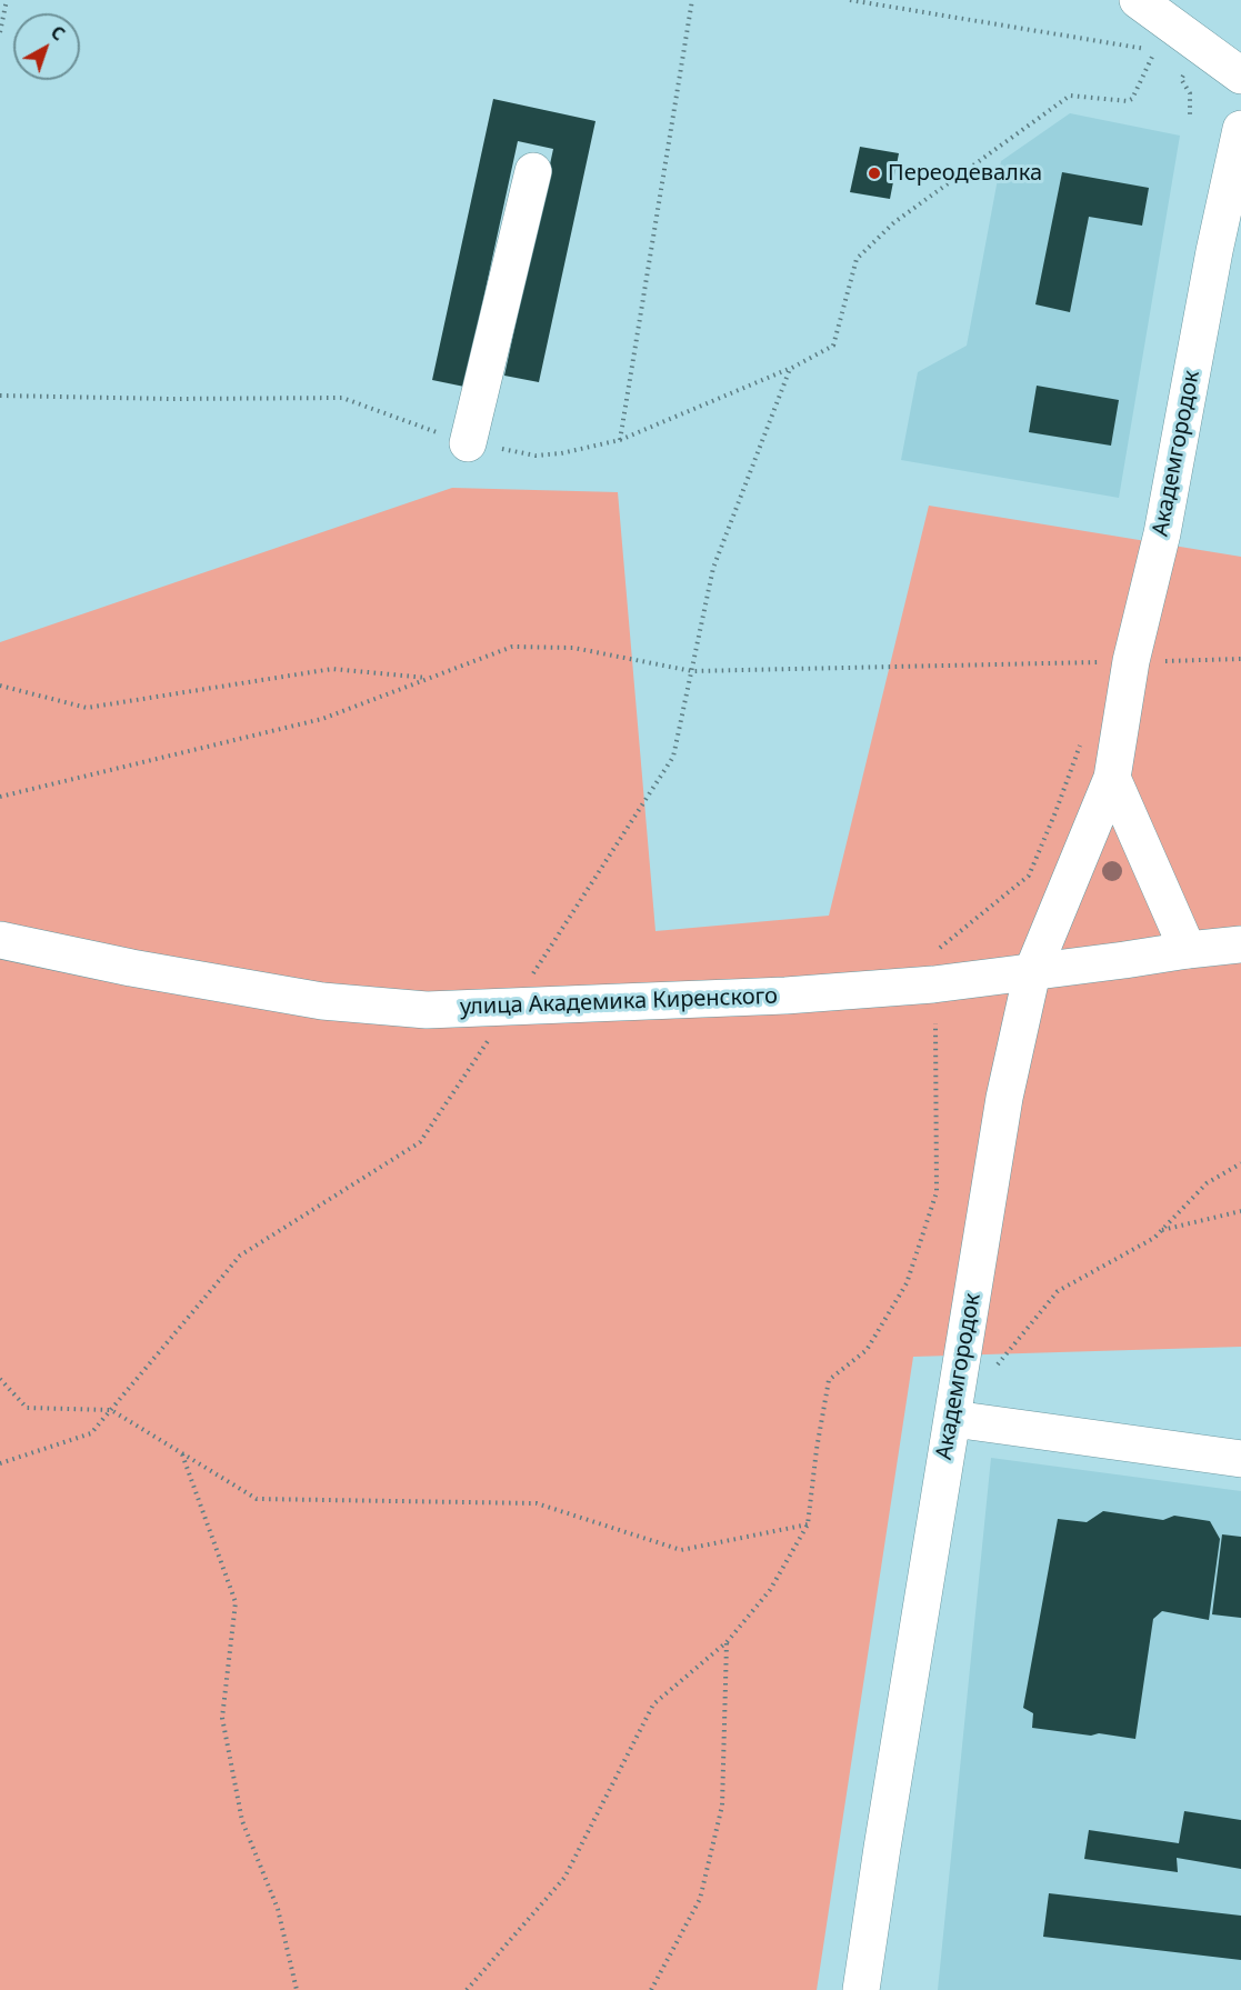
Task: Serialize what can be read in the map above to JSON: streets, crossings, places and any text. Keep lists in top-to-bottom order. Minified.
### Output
{"streets":{"street":["Академгородок","улица Академика Киренского"]},"crossings":[["Академгородок","улица Академика Киренского"]],"places":["Переодевалка"],"north":"top right"}
